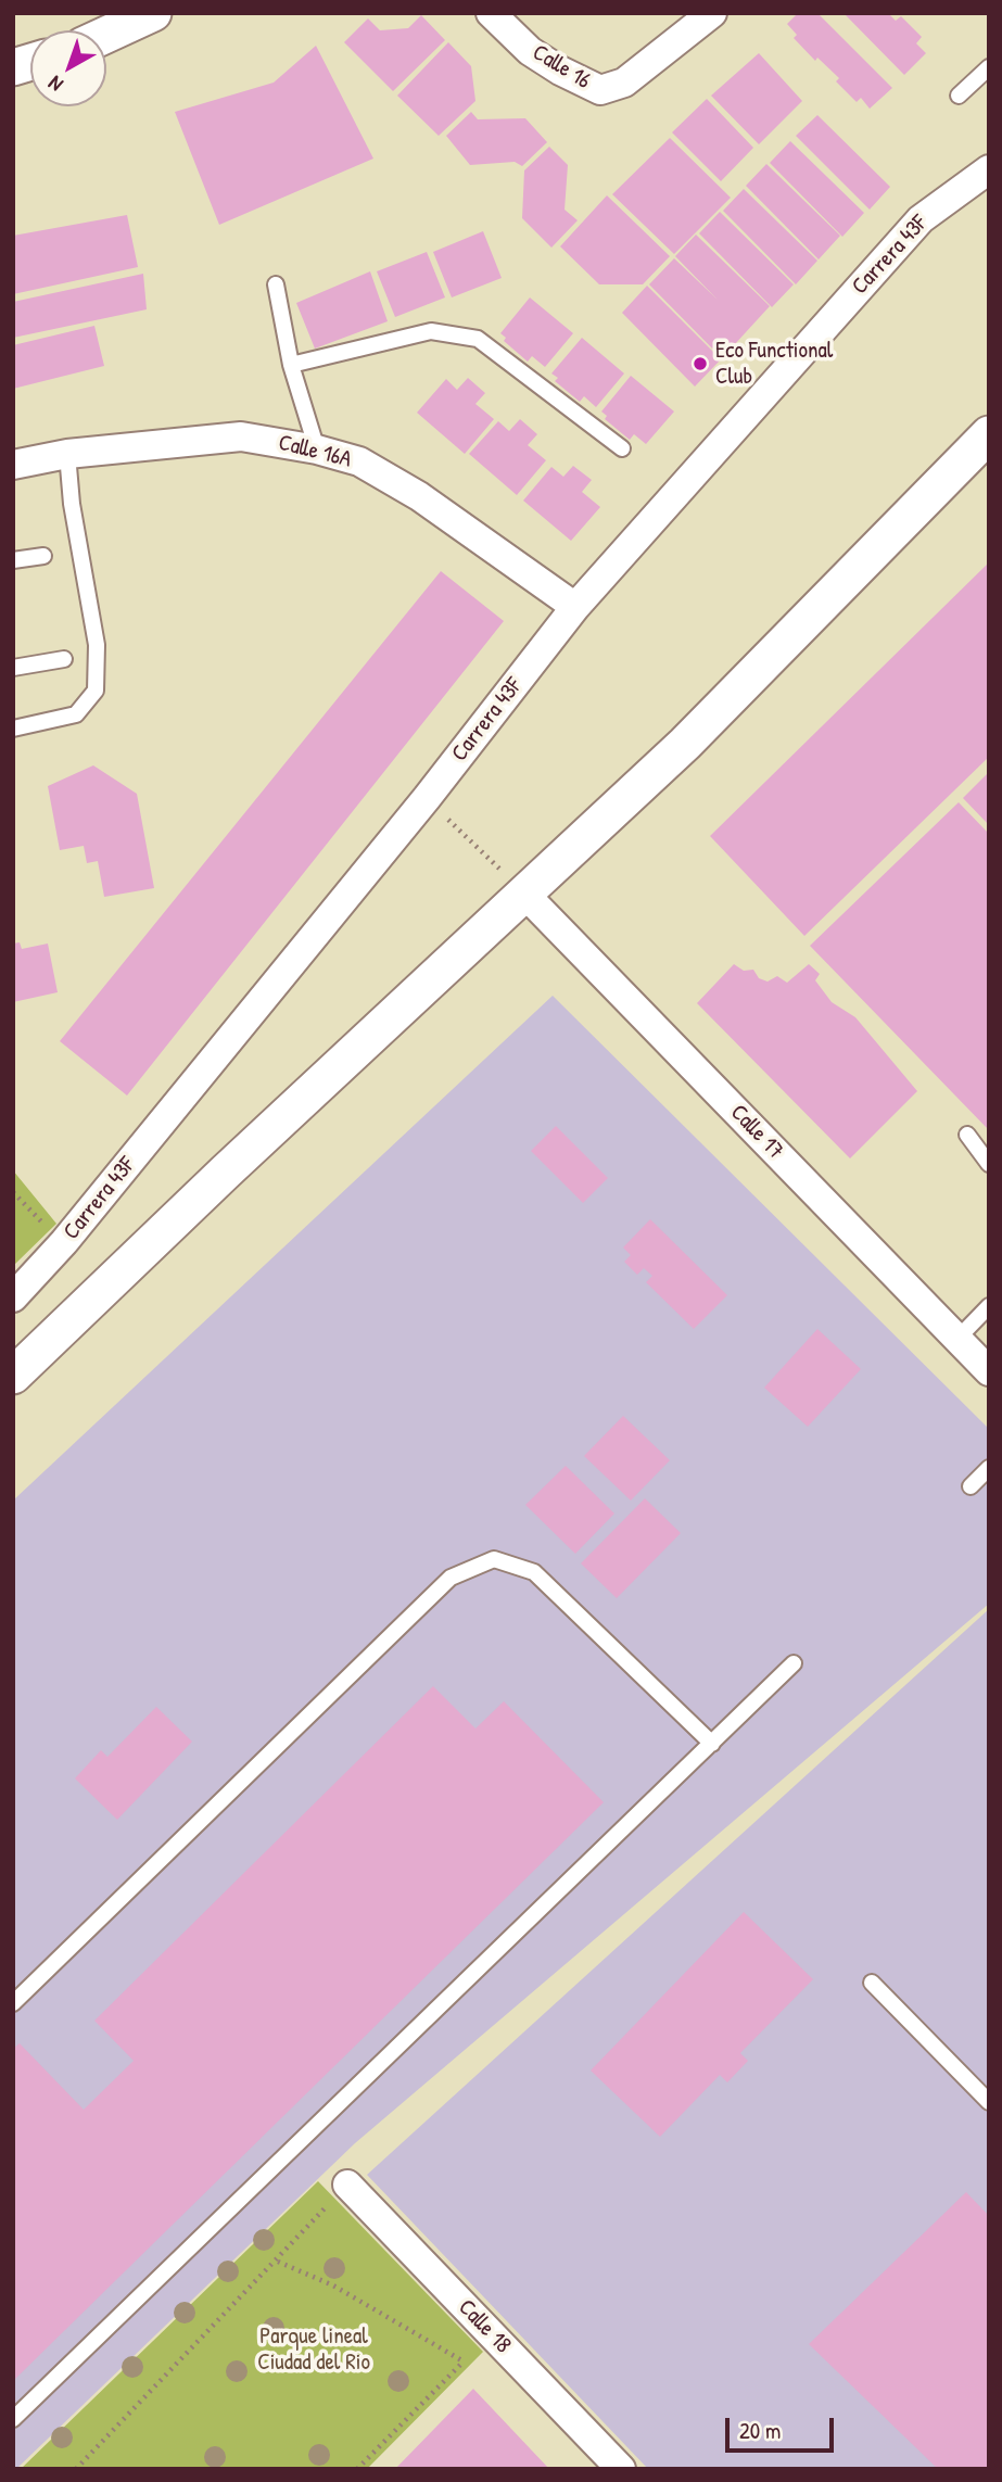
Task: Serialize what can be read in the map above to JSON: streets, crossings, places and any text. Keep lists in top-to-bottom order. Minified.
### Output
{"streets":{"street":["Calle 16","Carrera 43F","Calle 16A","Calle 17","Calle 18"]},"crossings":[["Carrera 43F","Calle 16A"]],"parks":["Parque lineal Ciudad del Rio"],"places":["Eco Functional Club"],"scale_bar":"20 m","north":"bottom left"}
